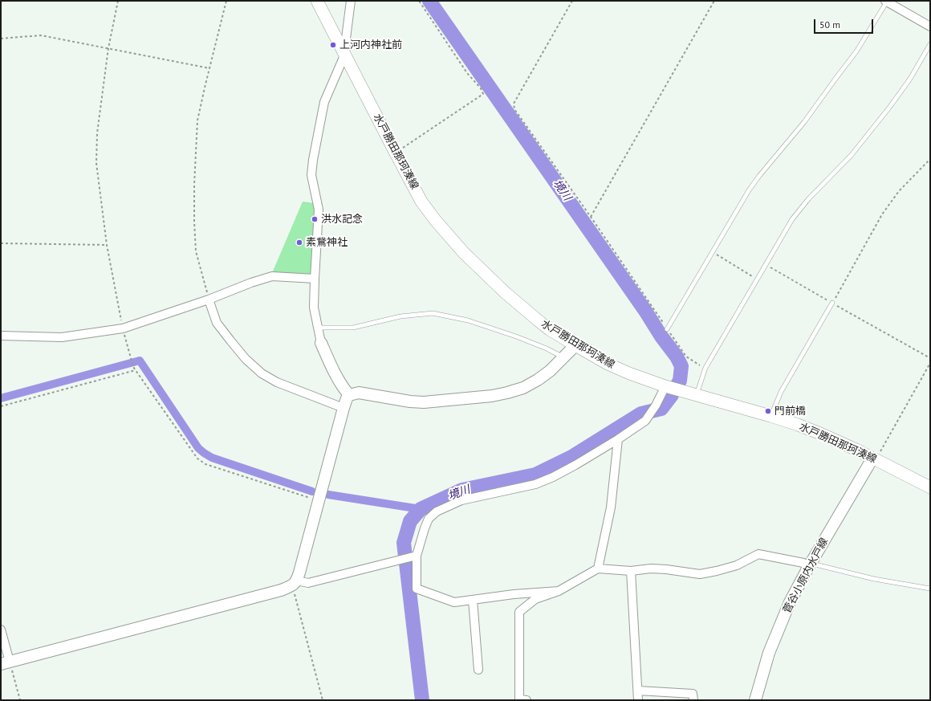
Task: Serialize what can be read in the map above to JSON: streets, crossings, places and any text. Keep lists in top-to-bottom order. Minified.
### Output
{"streets":{"main road":["水戸勝田那珂湊線"],"street":["菅谷小原内水戸線"]},"crossings":[["水戸勝田那珂湊線","菅谷小原内水戸線"]],"water":["境川"],"places":["上河内神社前","洪水記念","素鵞神社","門前橋"],"scale_bar":"50 m"}
